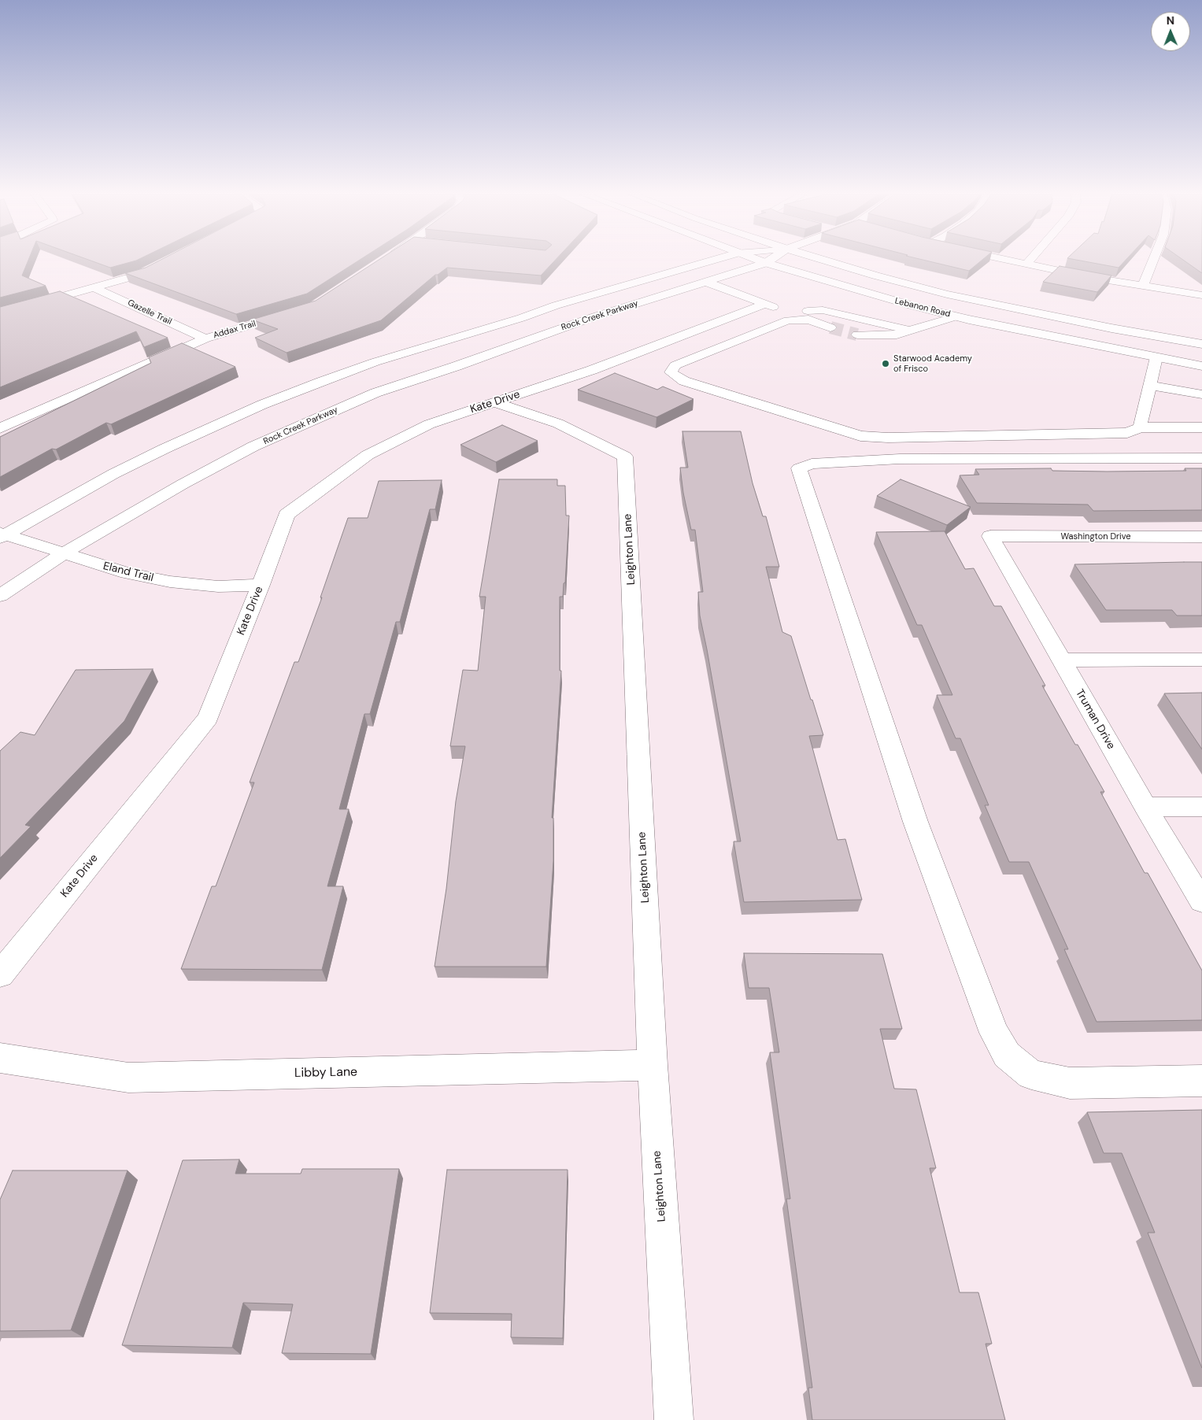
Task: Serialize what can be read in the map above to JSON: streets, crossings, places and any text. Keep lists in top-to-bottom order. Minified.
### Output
{"streets":{"street":["Lebanon Road","Gazelle Trail","Rock Creek Parkway","Addax Trail","Kate Drive","Washington Drive","Leighton Lane","Eland Trail","Truman Drive","Libby Lane"]},"crossings":[["Lebanon Road","Rock Creek Parkway"],["Gazelle Trail","Addax Trail"],["Rock Creek Parkway","Eland Trail"],["Kate Drive","Leighton Lane"],["Kate Drive","Eland Trail"],["Washington Drive","Truman Drive"],["Leighton Lane","Libby Lane"]],"places":["Starwood Academy of Frisco"],"north":"top"}
